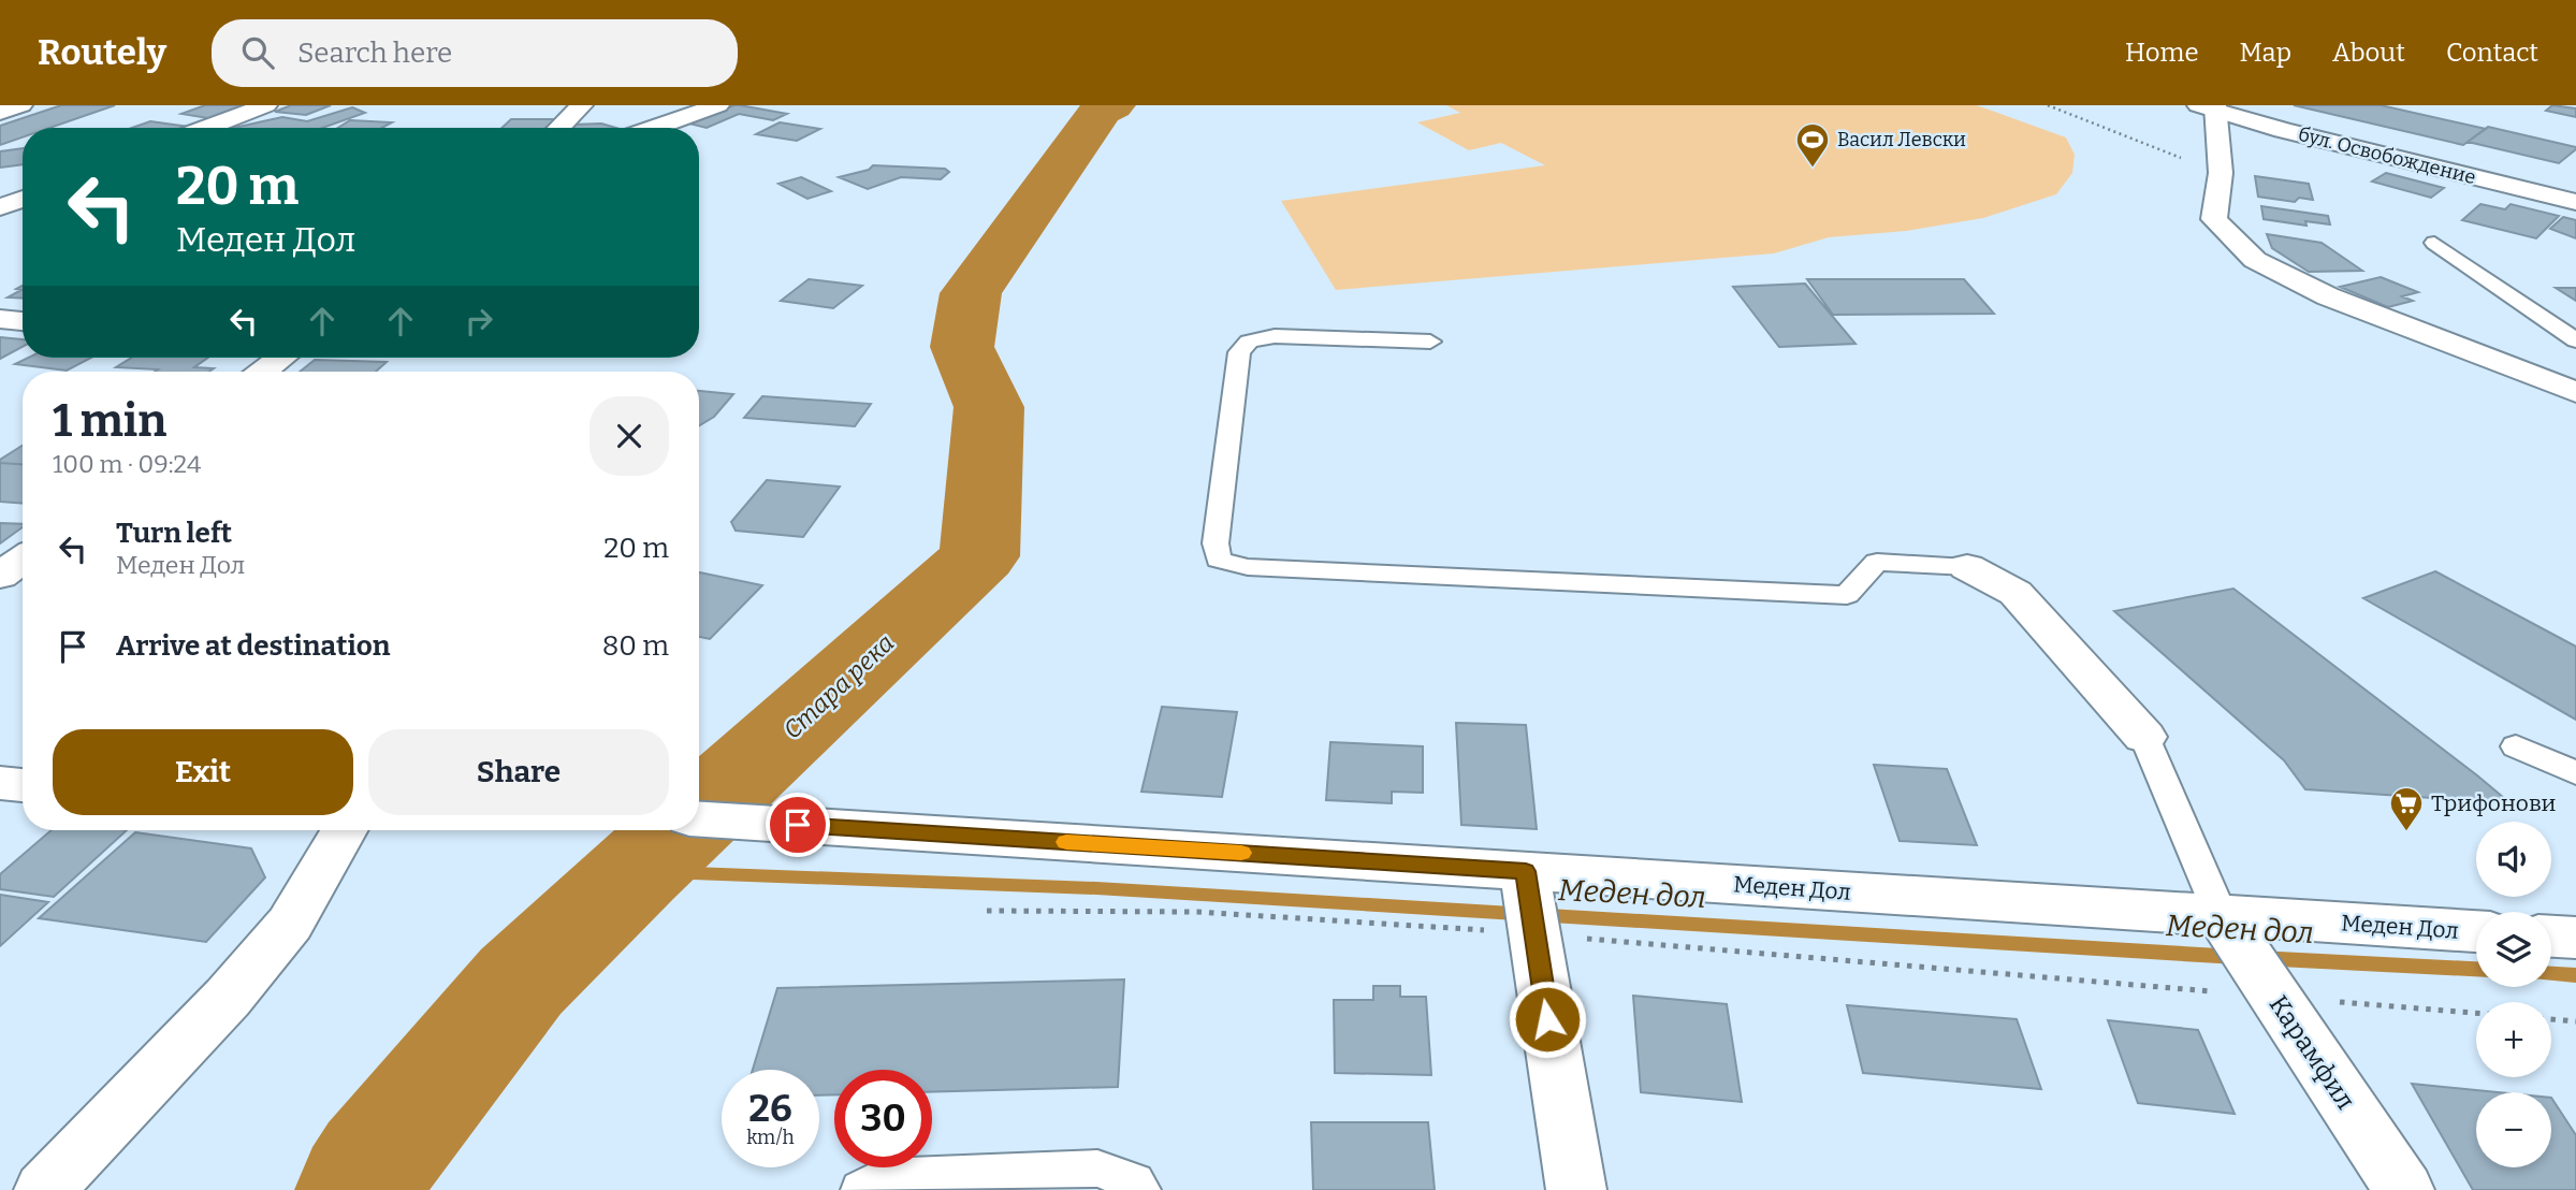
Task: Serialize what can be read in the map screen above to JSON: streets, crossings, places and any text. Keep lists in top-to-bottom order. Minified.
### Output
{"streets":{"street":["бул. Освобождение","Меден Дол","Карамфил"]},"crossings":[["Меден Дол","Карамфил"]],"water":["Стара река","Меден дол"],"places":{"sports":["Васил Левски"],"supermarket":["Трифонови"]},"page":{"header":"Routely","search":"Search here","nav":["Home","Map","About","Contact"],"turn":["20 m","Меден Дол"],"heading":["1 min","100 m · 09:24"],"list":[{"name":"Turn left","note":"Меден Дол","value":"20 m"},{"name":"Arrive at destination","value":"80 m"}],"buttons":["Exit","Share"],"map_buttons":["+","−"],"speed":"26 km/h","limit":"30"}}
